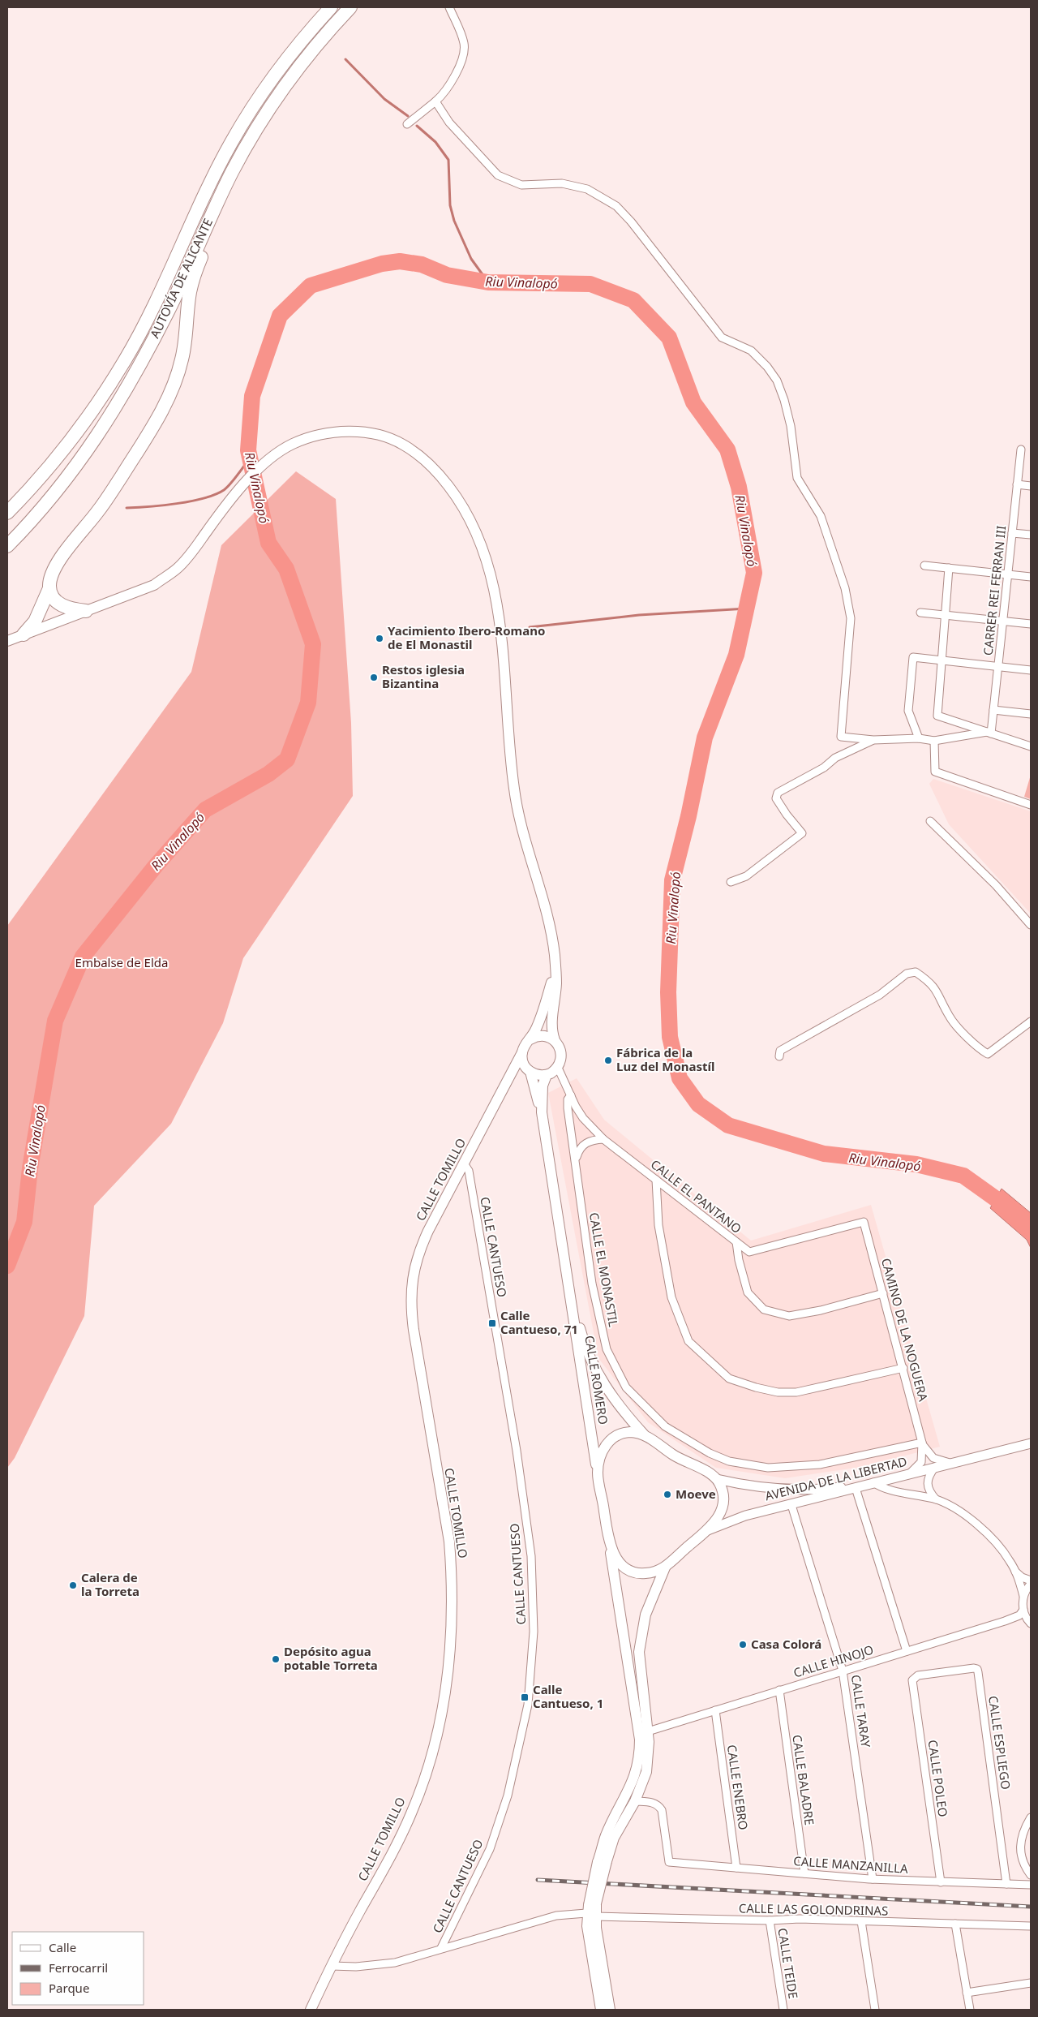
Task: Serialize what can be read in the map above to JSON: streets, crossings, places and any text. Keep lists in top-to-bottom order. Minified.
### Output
{"streets":{"highway":["AUTOVÍA DE ALICANTE"],"main road":["CALLE TOMILLO","CALLE ROMERO"],"street":["CARRER REI FERRAN III","CALLE EL PANTANO","CALLE CANTUESO","CALLE EL MONASTIL","CAMINO DE LA NOGUERA","AVENIDA DE LA LIBERTAD","CALLE HINOJO","CALLE TARAY","CALLE ESPLIEGO","CALLE POLEO","CALLE BALADRE","CALLE ENEBRO","CALLE MANZANILLA","CALLE LAS GOLONDRINAS","CALLE TEIDE"]},"crossings":[["CALLE TOMILLO","CALLE EL PANTANO"],["CALLE TOMILLO","CALLE CANTUESO"],["CALLE TOMILLO","CALLE ROMERO"],["CALLE TOMILLO","CALLE LAS GOLONDRINAS"],["CALLE EL PANTANO","CALLE EL MONASTIL"],["CALLE EL PANTANO","CAMINO DE LA NOGUERA"],["CALLE EL PANTANO","CALLE ROMERO"],["CALLE CANTUESO","CALLE LAS GOLONDRINAS"],["CALLE EL MONASTIL","CAMINO DE LA NOGUERA"],["CALLE ROMERO","AVENIDA DE LA LIBERTAD"],["AVENIDA DE LA LIBERTAD","CALLE TARAY"],["CALLE HINOJO","CALLE TARAY"],["CALLE HINOJO","CALLE BALADRE"],["CALLE HINOJO","CALLE ENEBRO"],["CALLE TARAY","CALLE MANZANILLA"],["CALLE ESPLIEGO","CALLE POLEO"],["CALLE ESPLIEGO","CALLE MANZANILLA"],["CALLE POLEO","CALLE MANZANILLA"],["CALLE BALADRE","CALLE MANZANILLA"],["CALLE ENEBRO","CALLE MANZANILLA"],["CALLE LAS GOLONDRINAS","CALLE TEIDE"]],"water":["Riu Vinalopó"],"parks":["Embalse de Elda"],"places":{"other":["Yacimiento Ibero-Romano de El Monastil","Restos iglesia Bizantina","Fábrica de la Luz del Monastíl","Moeve","Calera de la Torreta","Casa Colorá","Depósito agua potable Torreta"],"transit":["Calle Cantueso, 71","Calle Cantueso, 1"]},"legend":["Calle","Ferrocarril","Parque"]}
